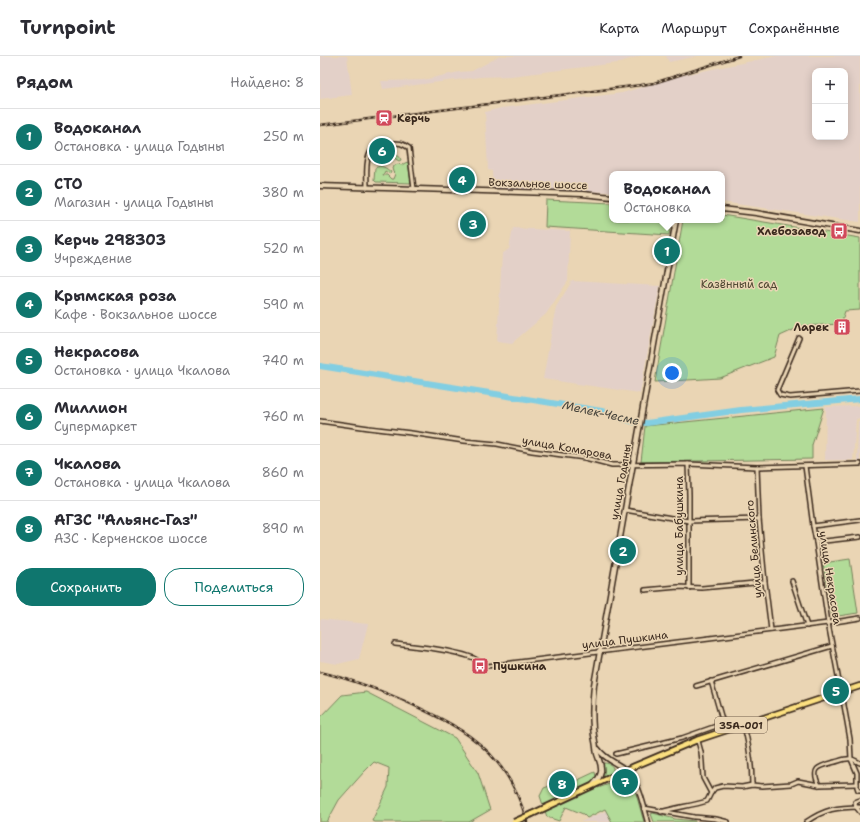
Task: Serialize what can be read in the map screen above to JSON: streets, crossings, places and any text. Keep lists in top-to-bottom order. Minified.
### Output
{"streets":{"main road":["Вокзальное шоссе","улица Годыны","35А-001"],"street":["улица Комарова","улица Бабушкина","улица Белинского","улица Некрасова","улица Пушкина"]},"crossings":[["улица Комарова","улица Годыны"],["улица Комарова","улица Бабушкина"],["улица Комарова","улица Белинского"],["улица Комарова","улица Некрасова"],["улица Годыны","улица Пушкина"],["улица Годыны","35А-001"],["улица Белинского","улица Пушкина"],["улица Некрасова","улица Пушкина"],["улица Некрасова","35А-001"]],"water":["Мелек-Чесме"],"parks":["Казённый сад"],"places":{"station":["Керчь"],"bus stop":["Хлебозавод","Пушкина"],"building":["Ларек"]},"page":{"header":"Turnpoint","nav":["Карта","Маршрут","Сохранённые"],"heading":["Рядом","Найдено: 8"],"map_buttons":["+","−"],"list":[{"mark":"1","name":"Водоканал","note":"Остановка · улица Годыны","value":"250 m"},{"mark":"2","name":"СТО","note":"Магазин · улица Годыны","value":"380 m"},{"mark":"3","name":"Керчь 298303","note":"Учреждение","value":"520 m"},{"mark":"4","name":"Крымская роза","note":"Кафе · Вокзальное шоссе","value":"590 m"},{"mark":"5","name":"Некрасова","note":"Остановка · улица Чкалова","value":"740 m"},{"mark":"6","name":"Миллион","note":"Супермаркет","value":"760 m"},{"mark":"7","name":"Чкалова","note":"Остановка · улица Чкалова","value":"860 m"},{"mark":"8","name":"АГЗС \"Альянс-Газ\"","note":"АЗС · Керченское шоссе","value":"890 m"}],"pins":["6","4","3","1","2","5","7","8"],"popup":["Водоканал","Остановка"],"buttons":["Сохранить","Поделиться"]}}
